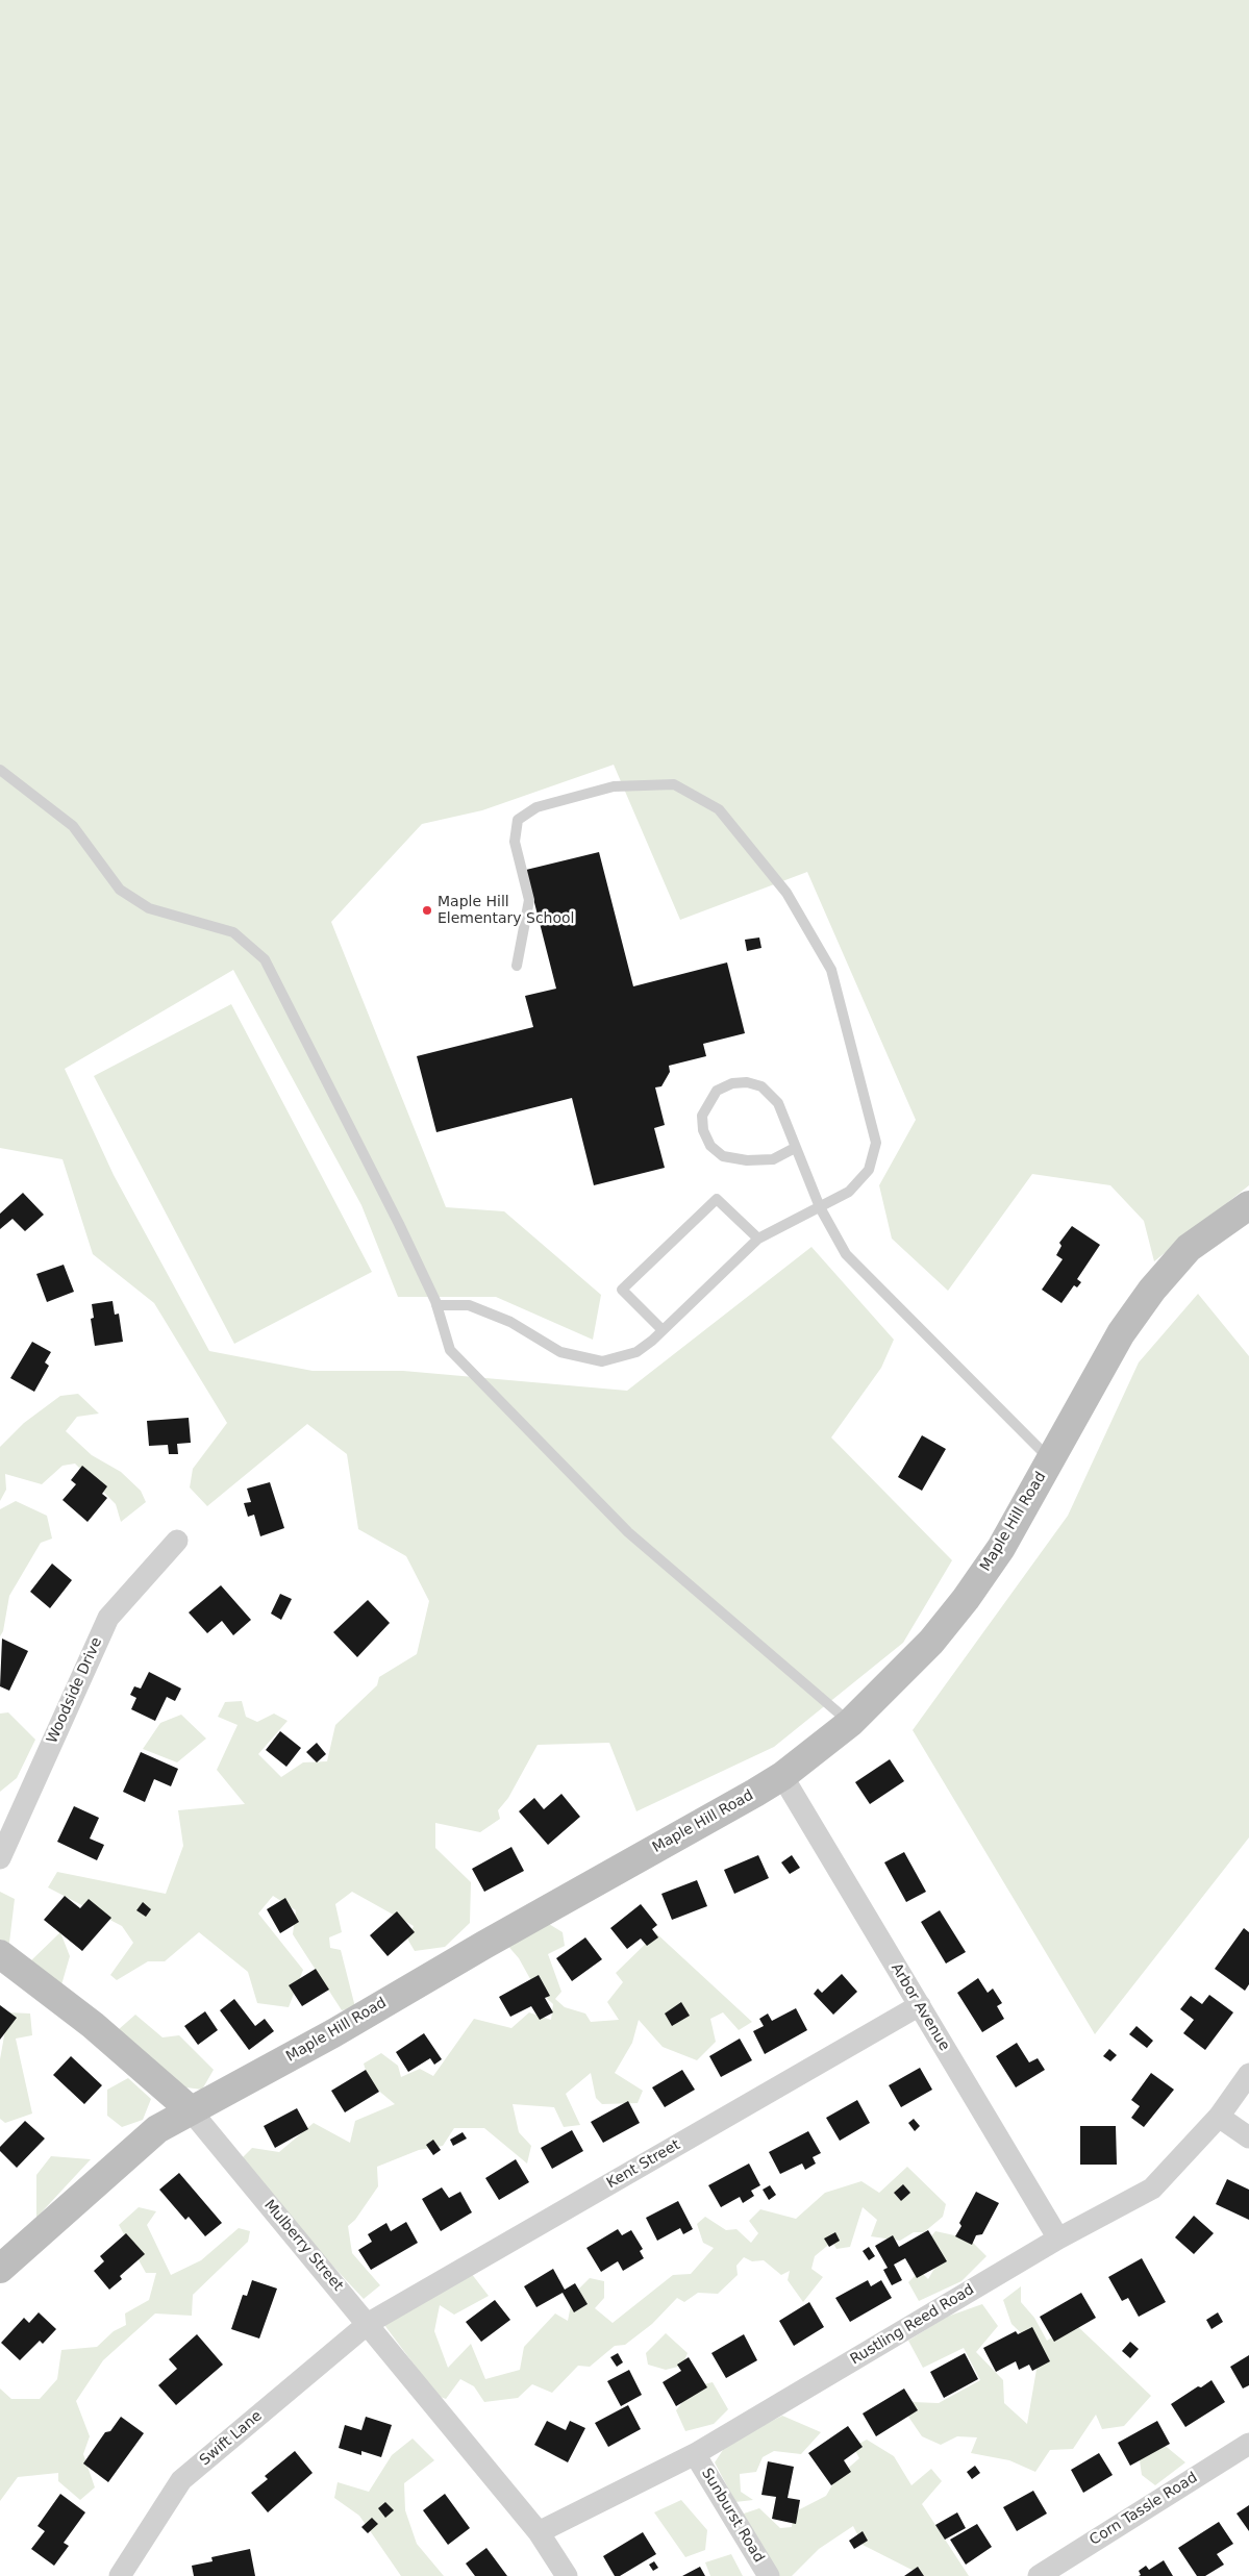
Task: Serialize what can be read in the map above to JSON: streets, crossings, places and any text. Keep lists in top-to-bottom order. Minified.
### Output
{"streets":{"street":["Maple Hill Road","Woodside Drive","Arbor Avenue","Kent Street","Mulberry Street","Rustling Reed Road","Swift Lane","Corn Tassle Road","Sunburst Road"]},"crossings":[["Maple Hill Road","Arbor Avenue"],["Maple Hill Road","Mulberry Street"],["Arbor Avenue","Kent Street"],["Arbor Avenue","Rustling Reed Road"],["Kent Street","Mulberry Street"],["Kent Street","Swift Lane"],["Mulberry Street","Rustling Reed Road"],["Mulberry Street","Swift Lane"],["Rustling Reed Road","Sunburst Road"]],"places":["Maple Hill Elementary School"]}
